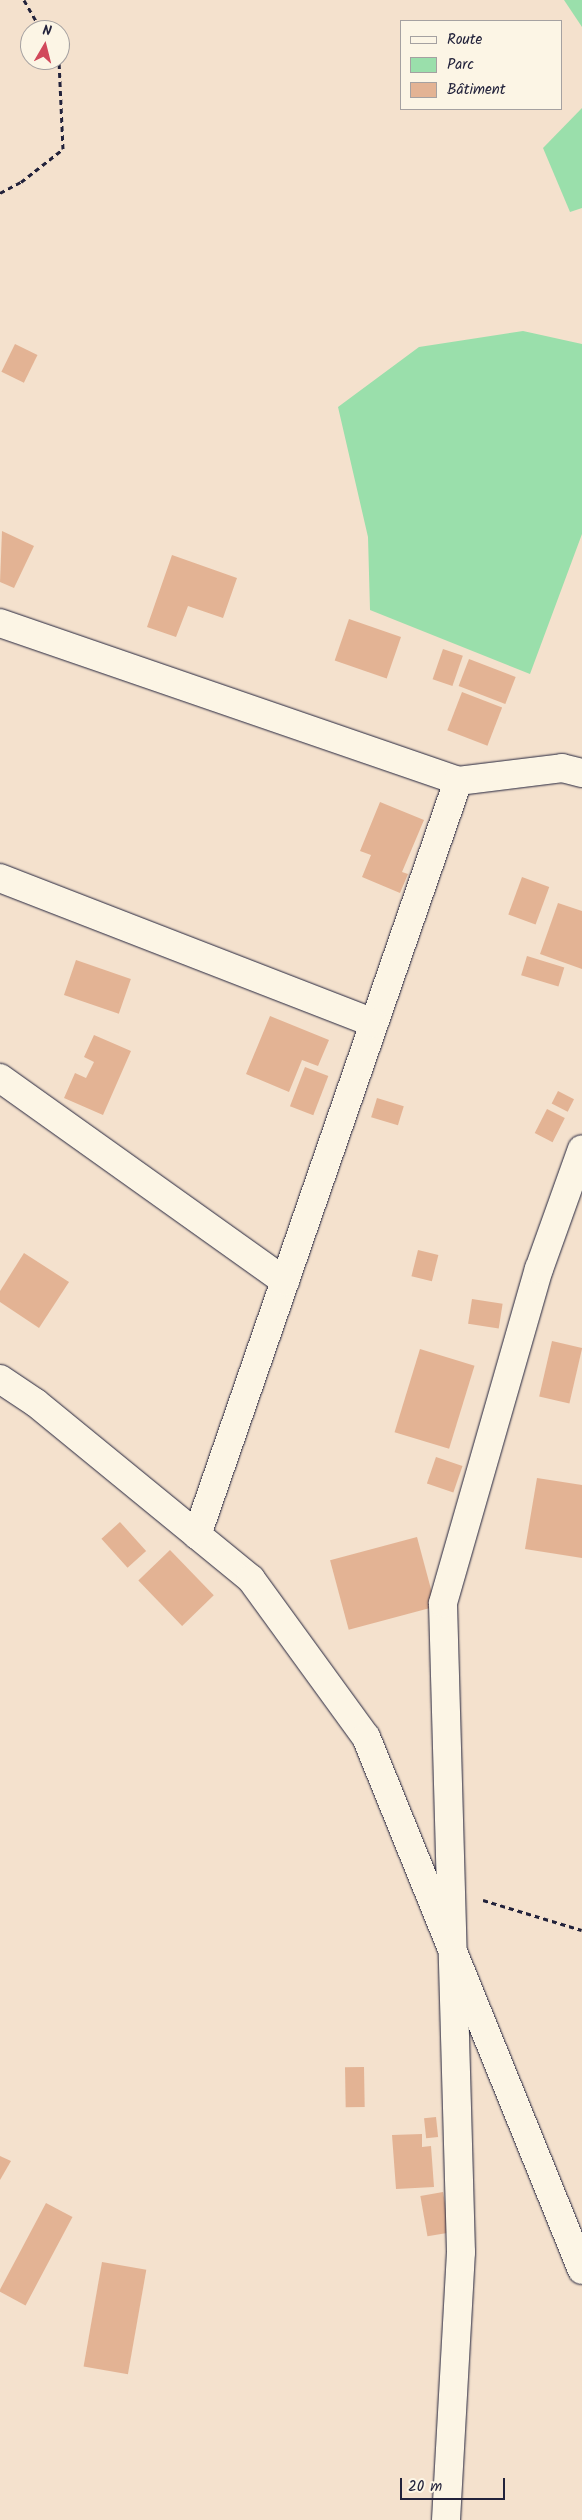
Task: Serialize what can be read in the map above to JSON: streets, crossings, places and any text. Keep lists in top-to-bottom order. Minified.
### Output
{"legend":["Route","Parc","Bâtiment"],"scale_bar":"20 m","north":"top"}
